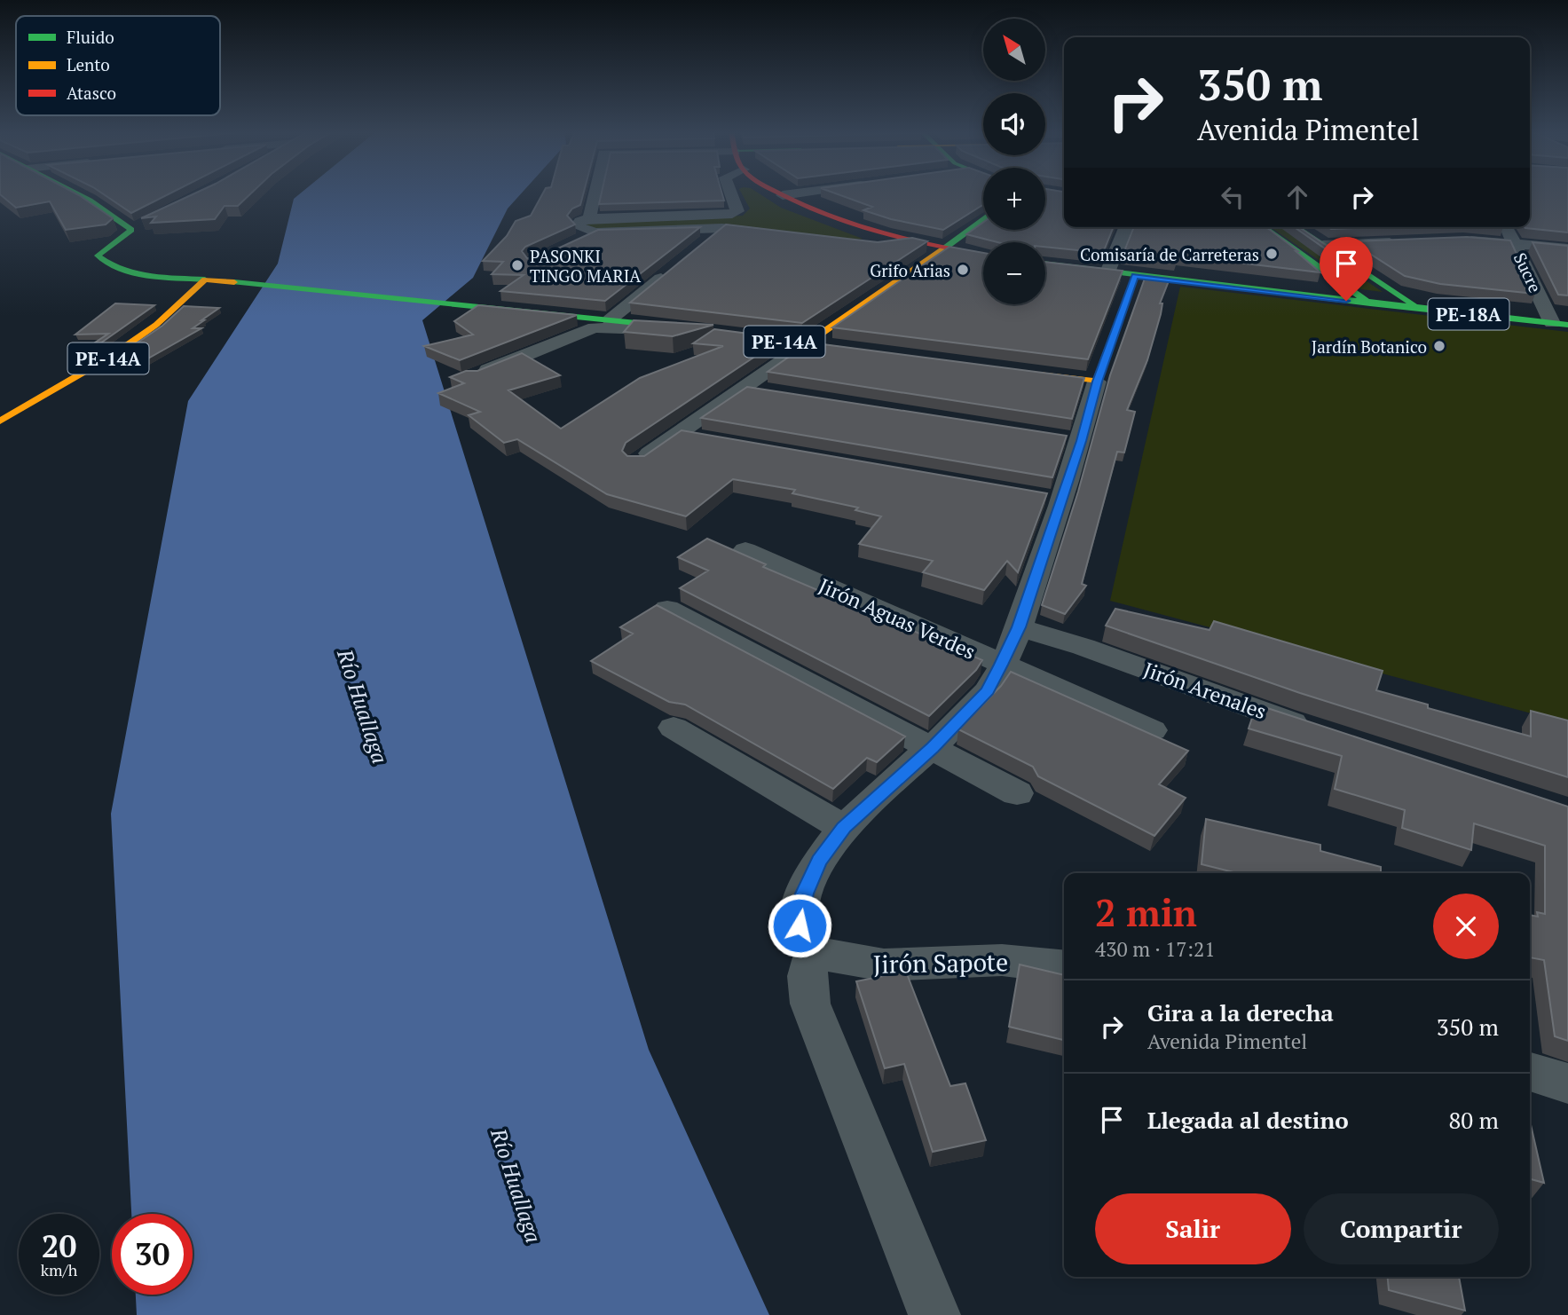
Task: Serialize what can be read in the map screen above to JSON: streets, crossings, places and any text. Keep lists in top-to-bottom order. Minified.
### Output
{"streets":{"main road":["PE-18A","PE-14A"],"street":["Sucre","Jirón Aguas Verdes","Jirón Arenales","Jirón Sapote"]},"crossings":[["Sucre","PE-18A"]],"water":["Río Huallaga"],"places":["Comisaría de Carreteras","PASONKI TINGO MARIA","Grifo Arias","Jardín Botanico"],"legend":["Fluido","Lento","Atasco"],"north":"top left","page":{"map_buttons":["+","−"],"turn":["350 m","Avenida Pimentel"],"heading":["2 min","430 m · 17:21"],"list":[{"name":"Gira a la derecha","note":"Avenida Pimentel","value":"350 m"},{"name":"Llegada al destino","value":"80 m"}],"buttons":["Salir","Compartir"],"speed":"20 km/h","limit":"30"}}
